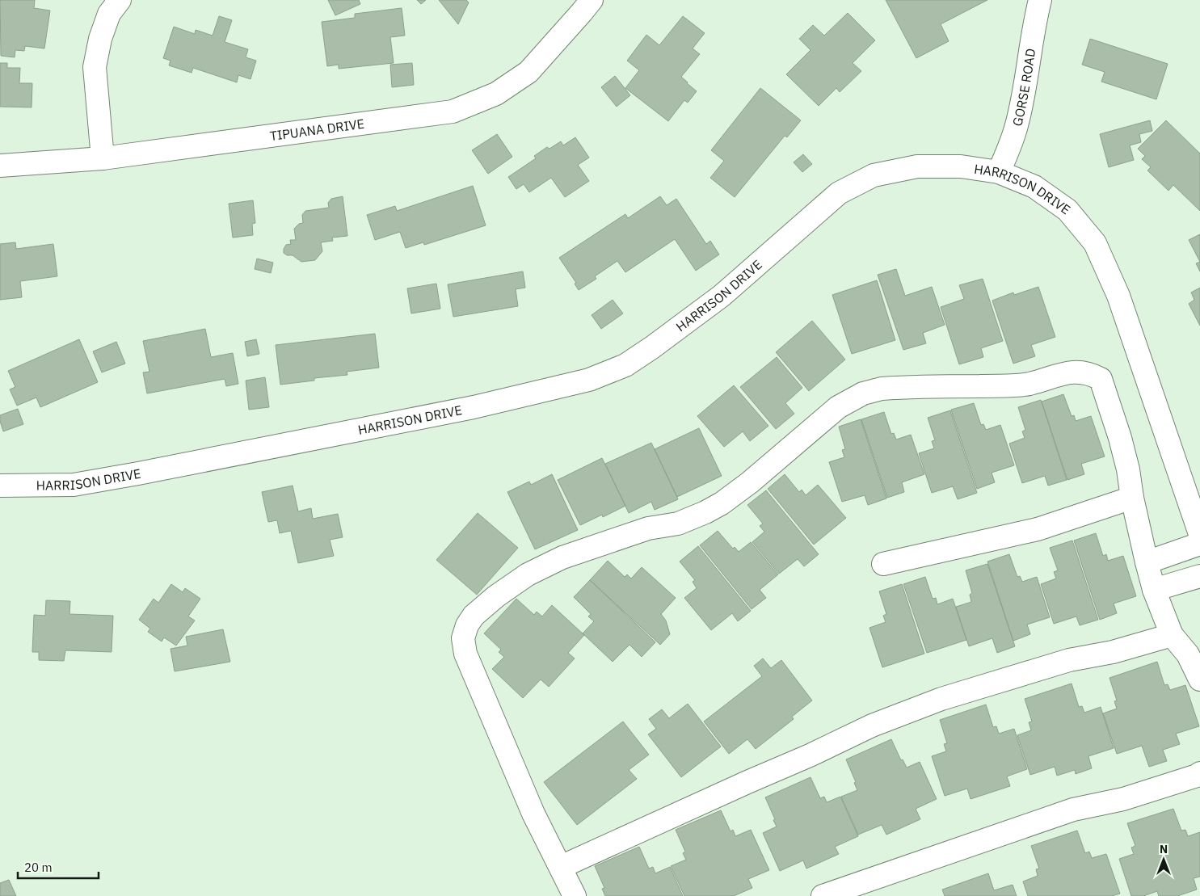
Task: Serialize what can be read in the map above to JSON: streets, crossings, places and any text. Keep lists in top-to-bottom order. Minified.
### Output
{"streets":{"street":["GORSE ROAD","TIPUANA DRIVE","HARRISON DRIVE"]},"crossings":[["GORSE ROAD","HARRISON DRIVE"]],"scale_bar":"20 m","north":"top"}
